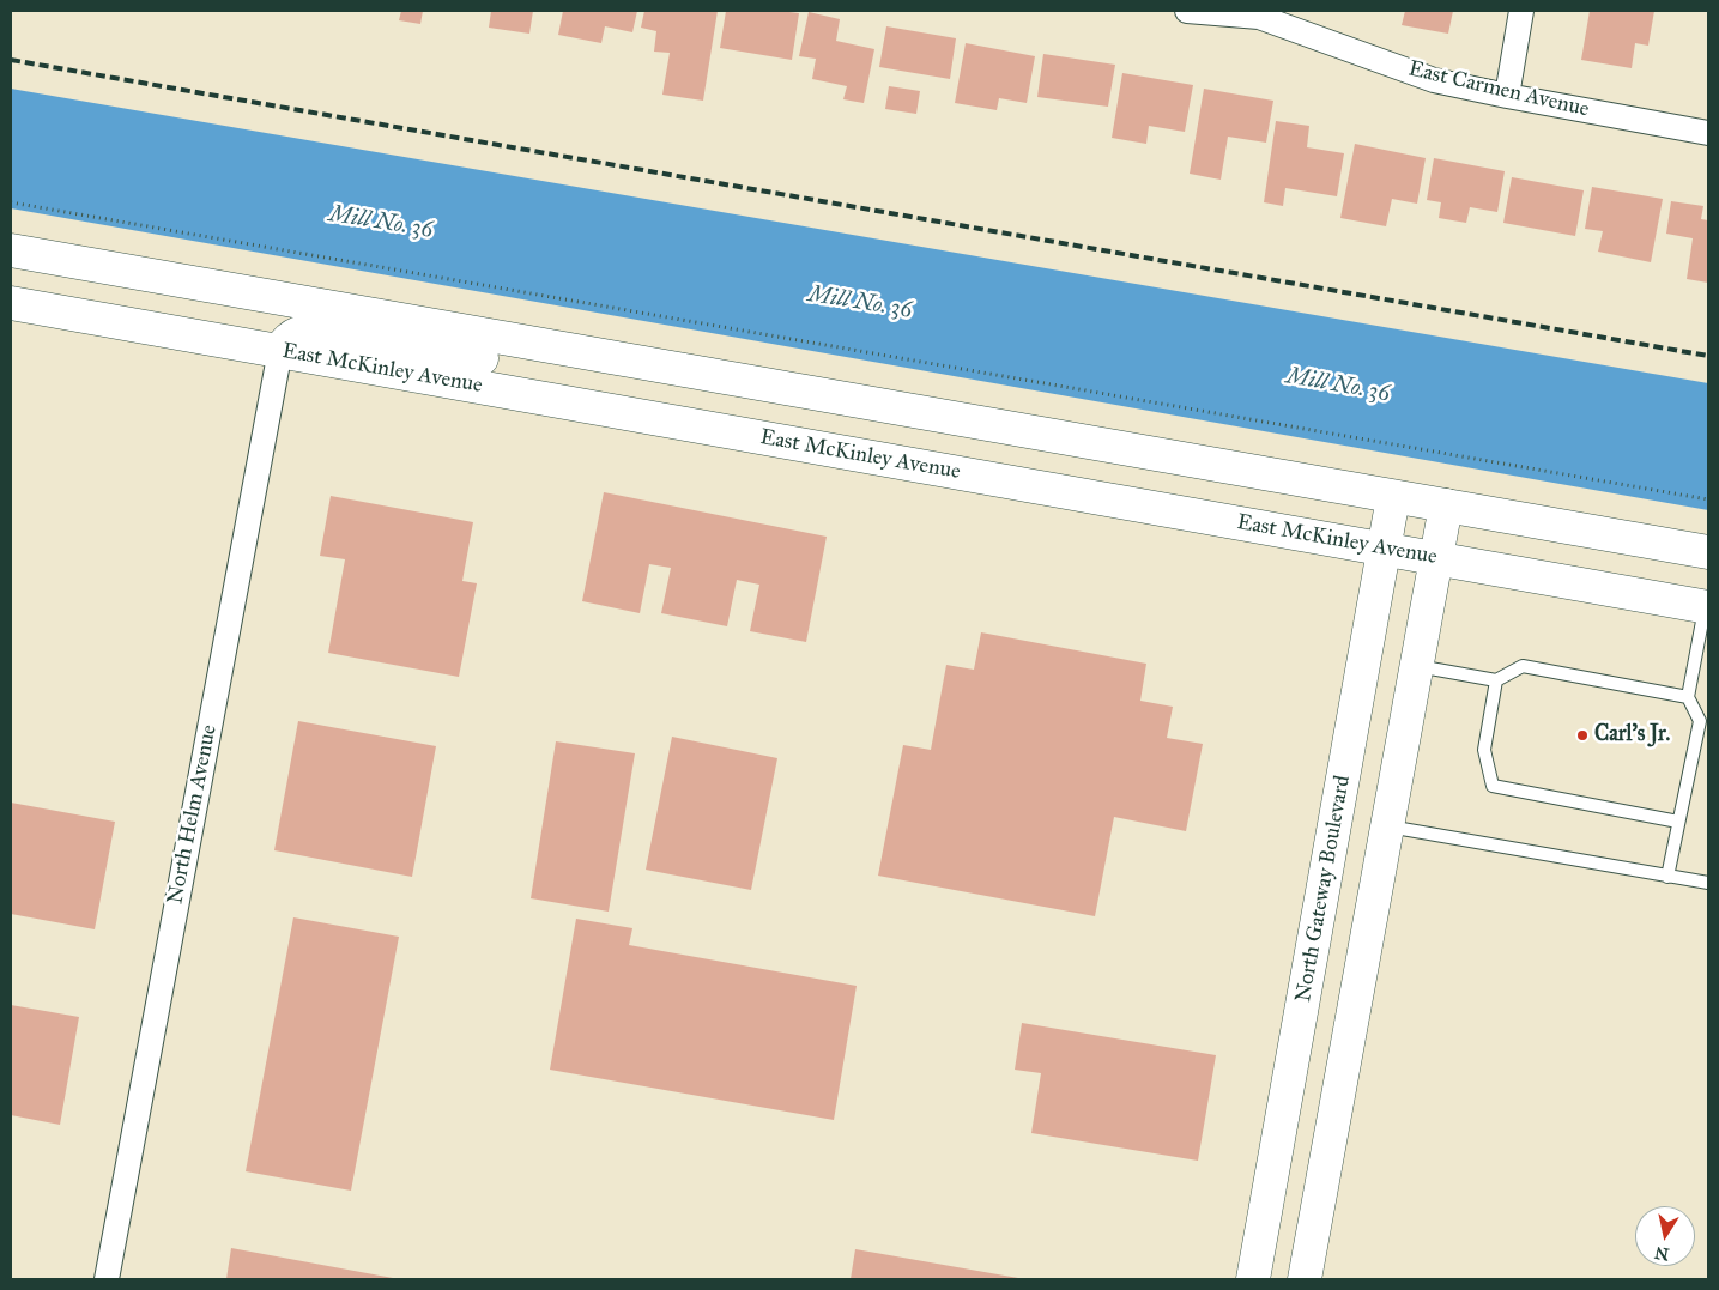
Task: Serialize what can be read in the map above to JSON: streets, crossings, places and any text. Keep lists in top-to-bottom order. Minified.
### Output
{"streets":{"main road":["East McKinley Avenue","North Gateway Boulevard"],"street":["East Carmen Avenue","North Helm Avenue"]},"crossings":[["East McKinley Avenue","North Helm Avenue"],["East McKinley Avenue","North Gateway Boulevard"]],"water":["Mill No. 36"],"places":["Carl's Jr."],"north":"bottom"}
